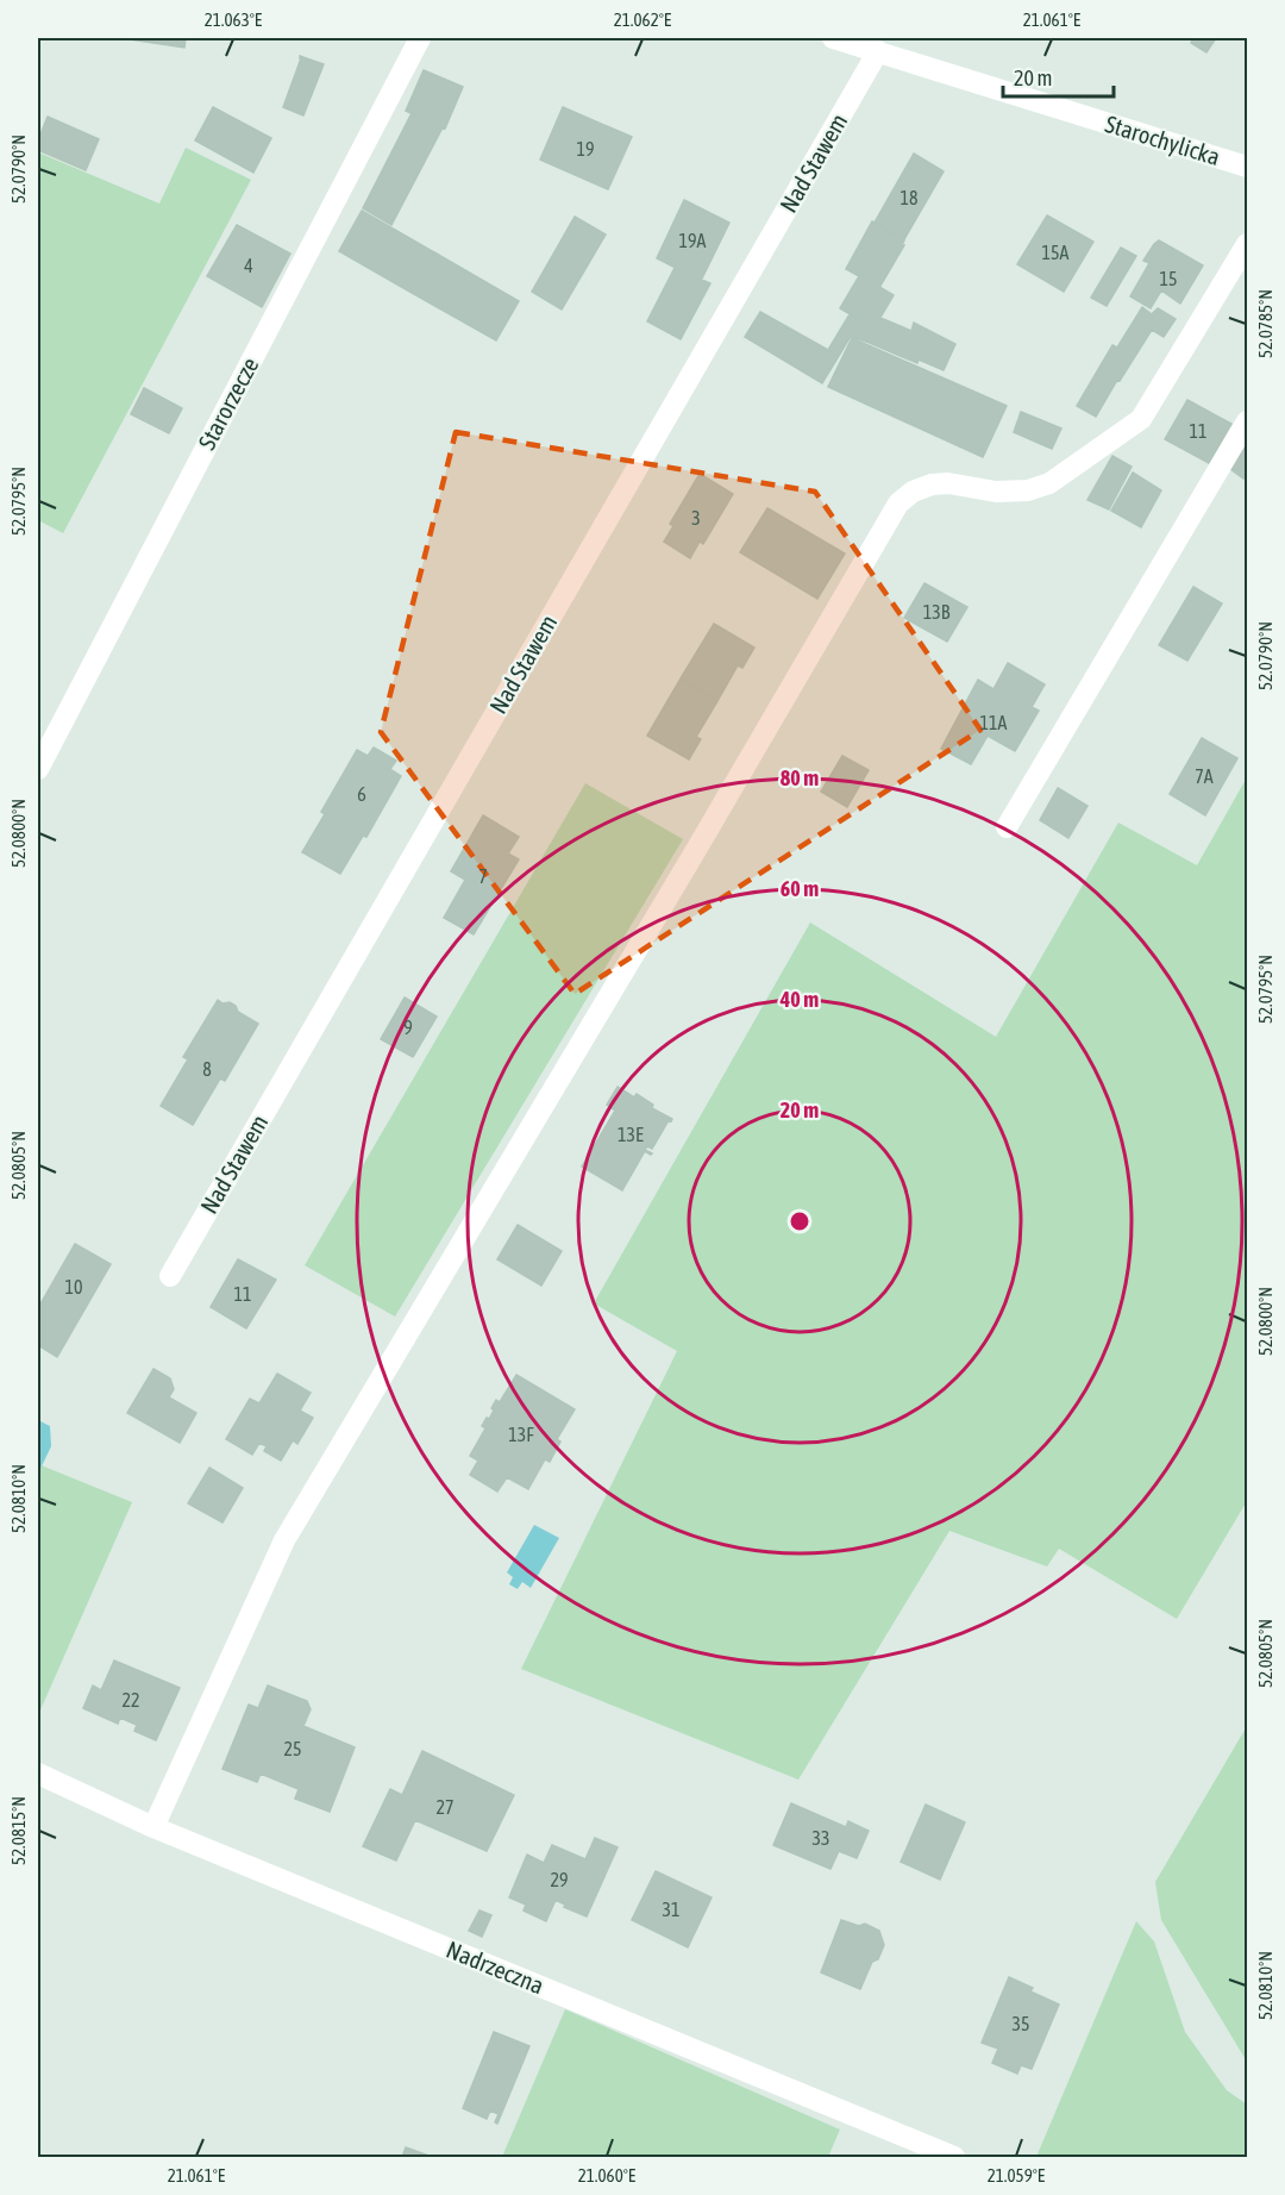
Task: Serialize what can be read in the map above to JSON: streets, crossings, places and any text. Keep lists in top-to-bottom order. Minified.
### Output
{"streets":{"street":["Starochylicka","Nad Stawem","Starorzecze","Nadrzeczna"]},"crossings":[["Starochylicka","Nad Stawem"]],"house_numbers":["19","18","19A","15A","4","15","11","3","13B","11A","7A","6","7","9","8","13E","10","11","13F","22","25","27","33","29","31","35"],"scale_bar":"20 m","coordinates":["21.063°E","21.062°E","21.061°E","52.0790°N","52.0785°N","52.0795°N","52.0800°N","52.0805°N","52.0810°N","52.0815°N","21.060°E","21.059°E"],"rings":["80 m","60 m","40 m","20 m"]}
